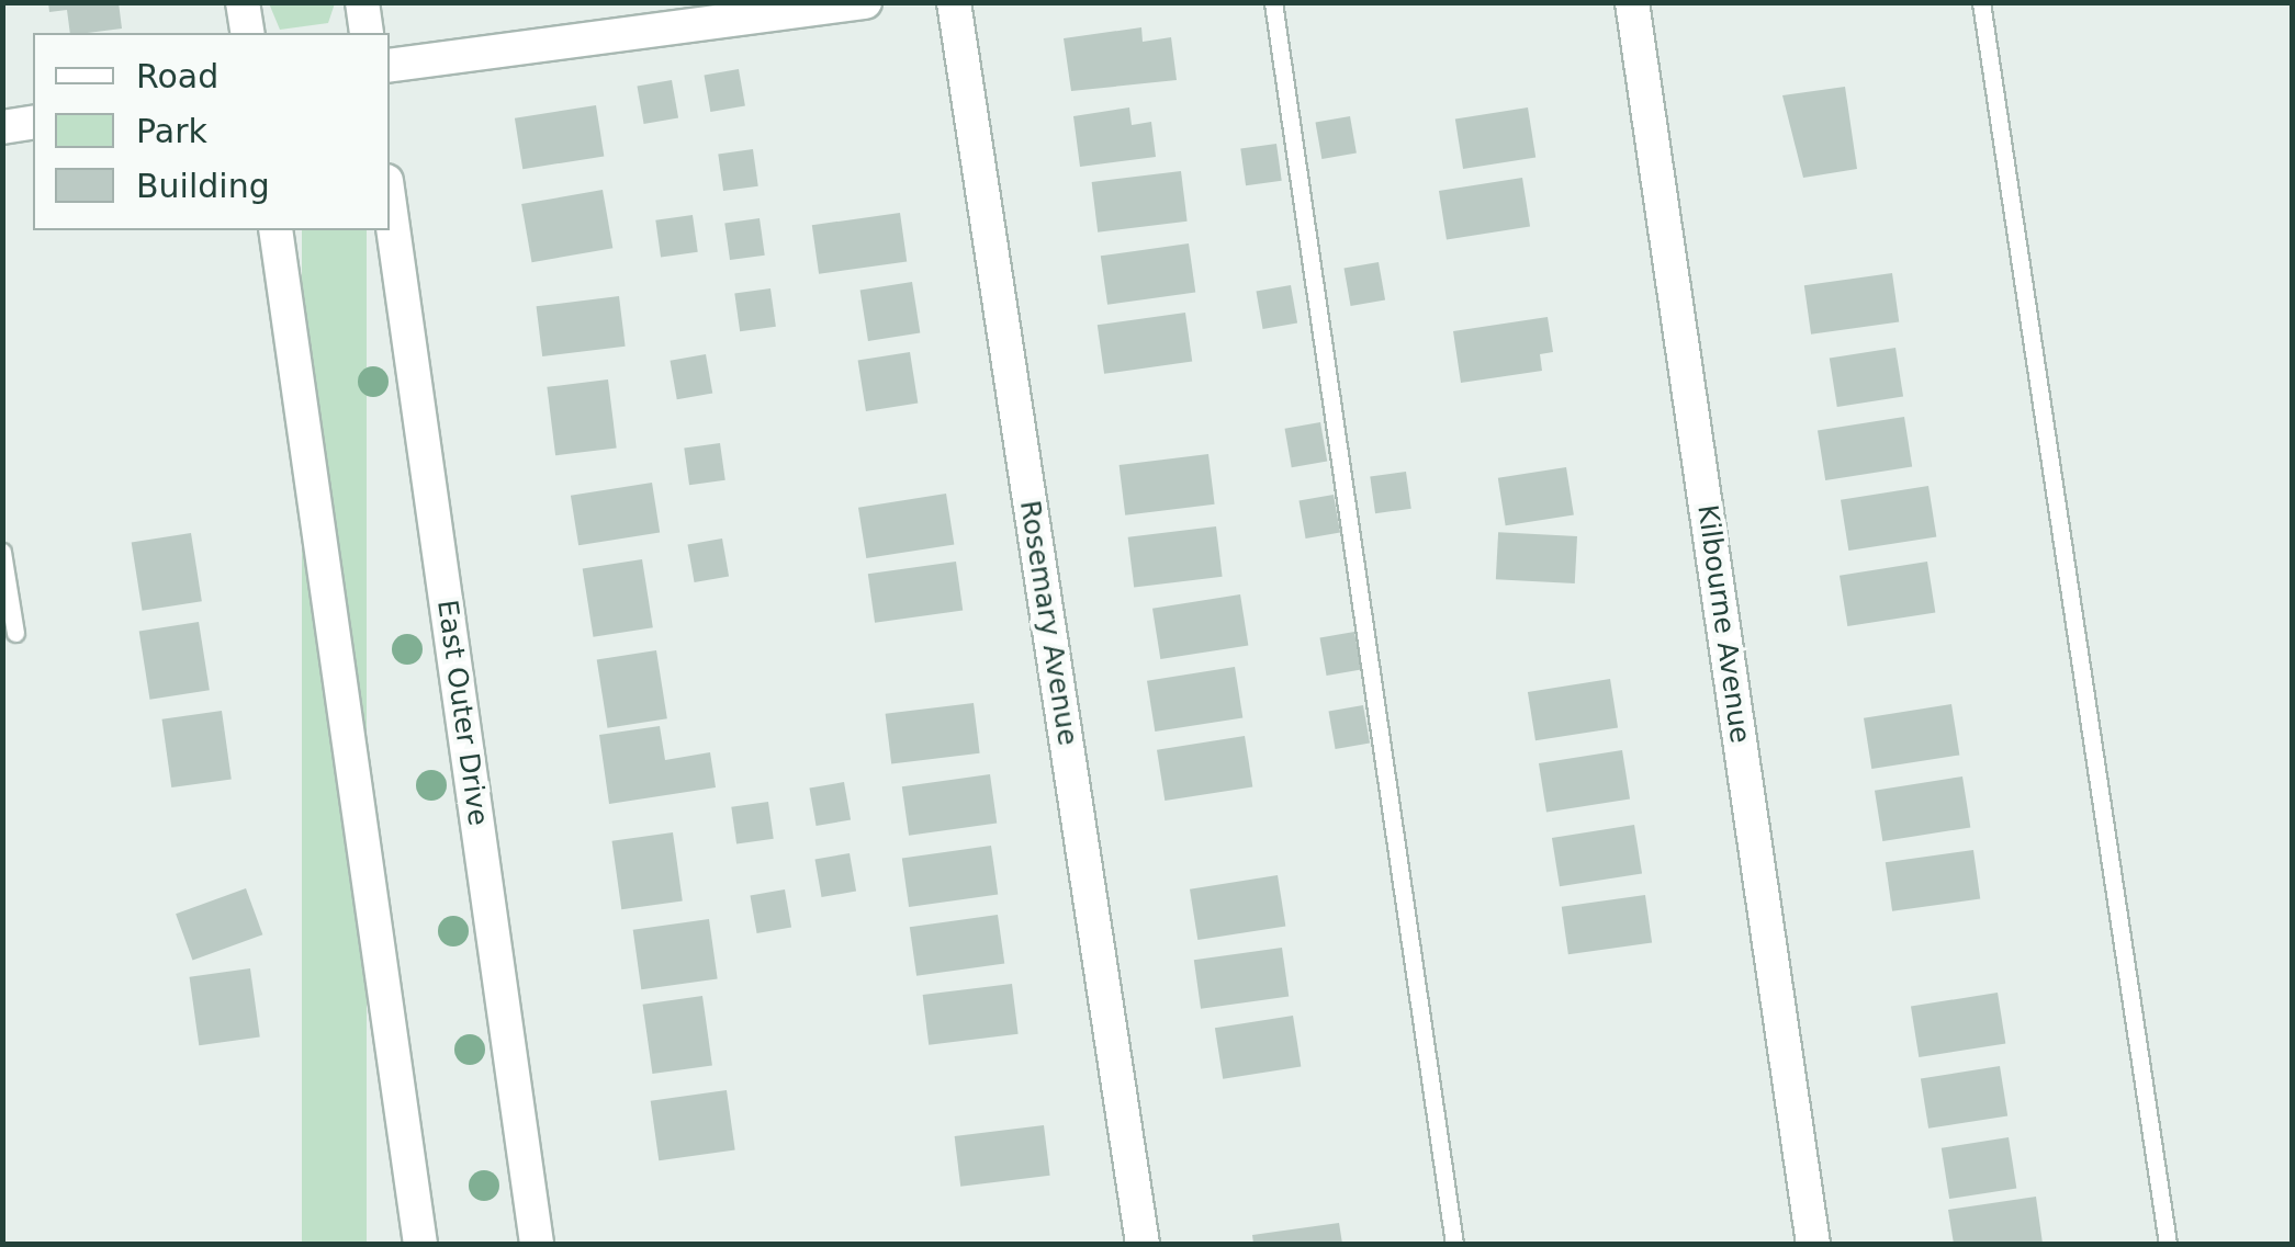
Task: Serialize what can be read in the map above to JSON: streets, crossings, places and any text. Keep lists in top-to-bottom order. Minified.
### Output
{"streets":{"street":["Rosemary Avenue","Kilbourne Avenue","East Outer Drive"]},"legend":["Road","Park","Building"]}
